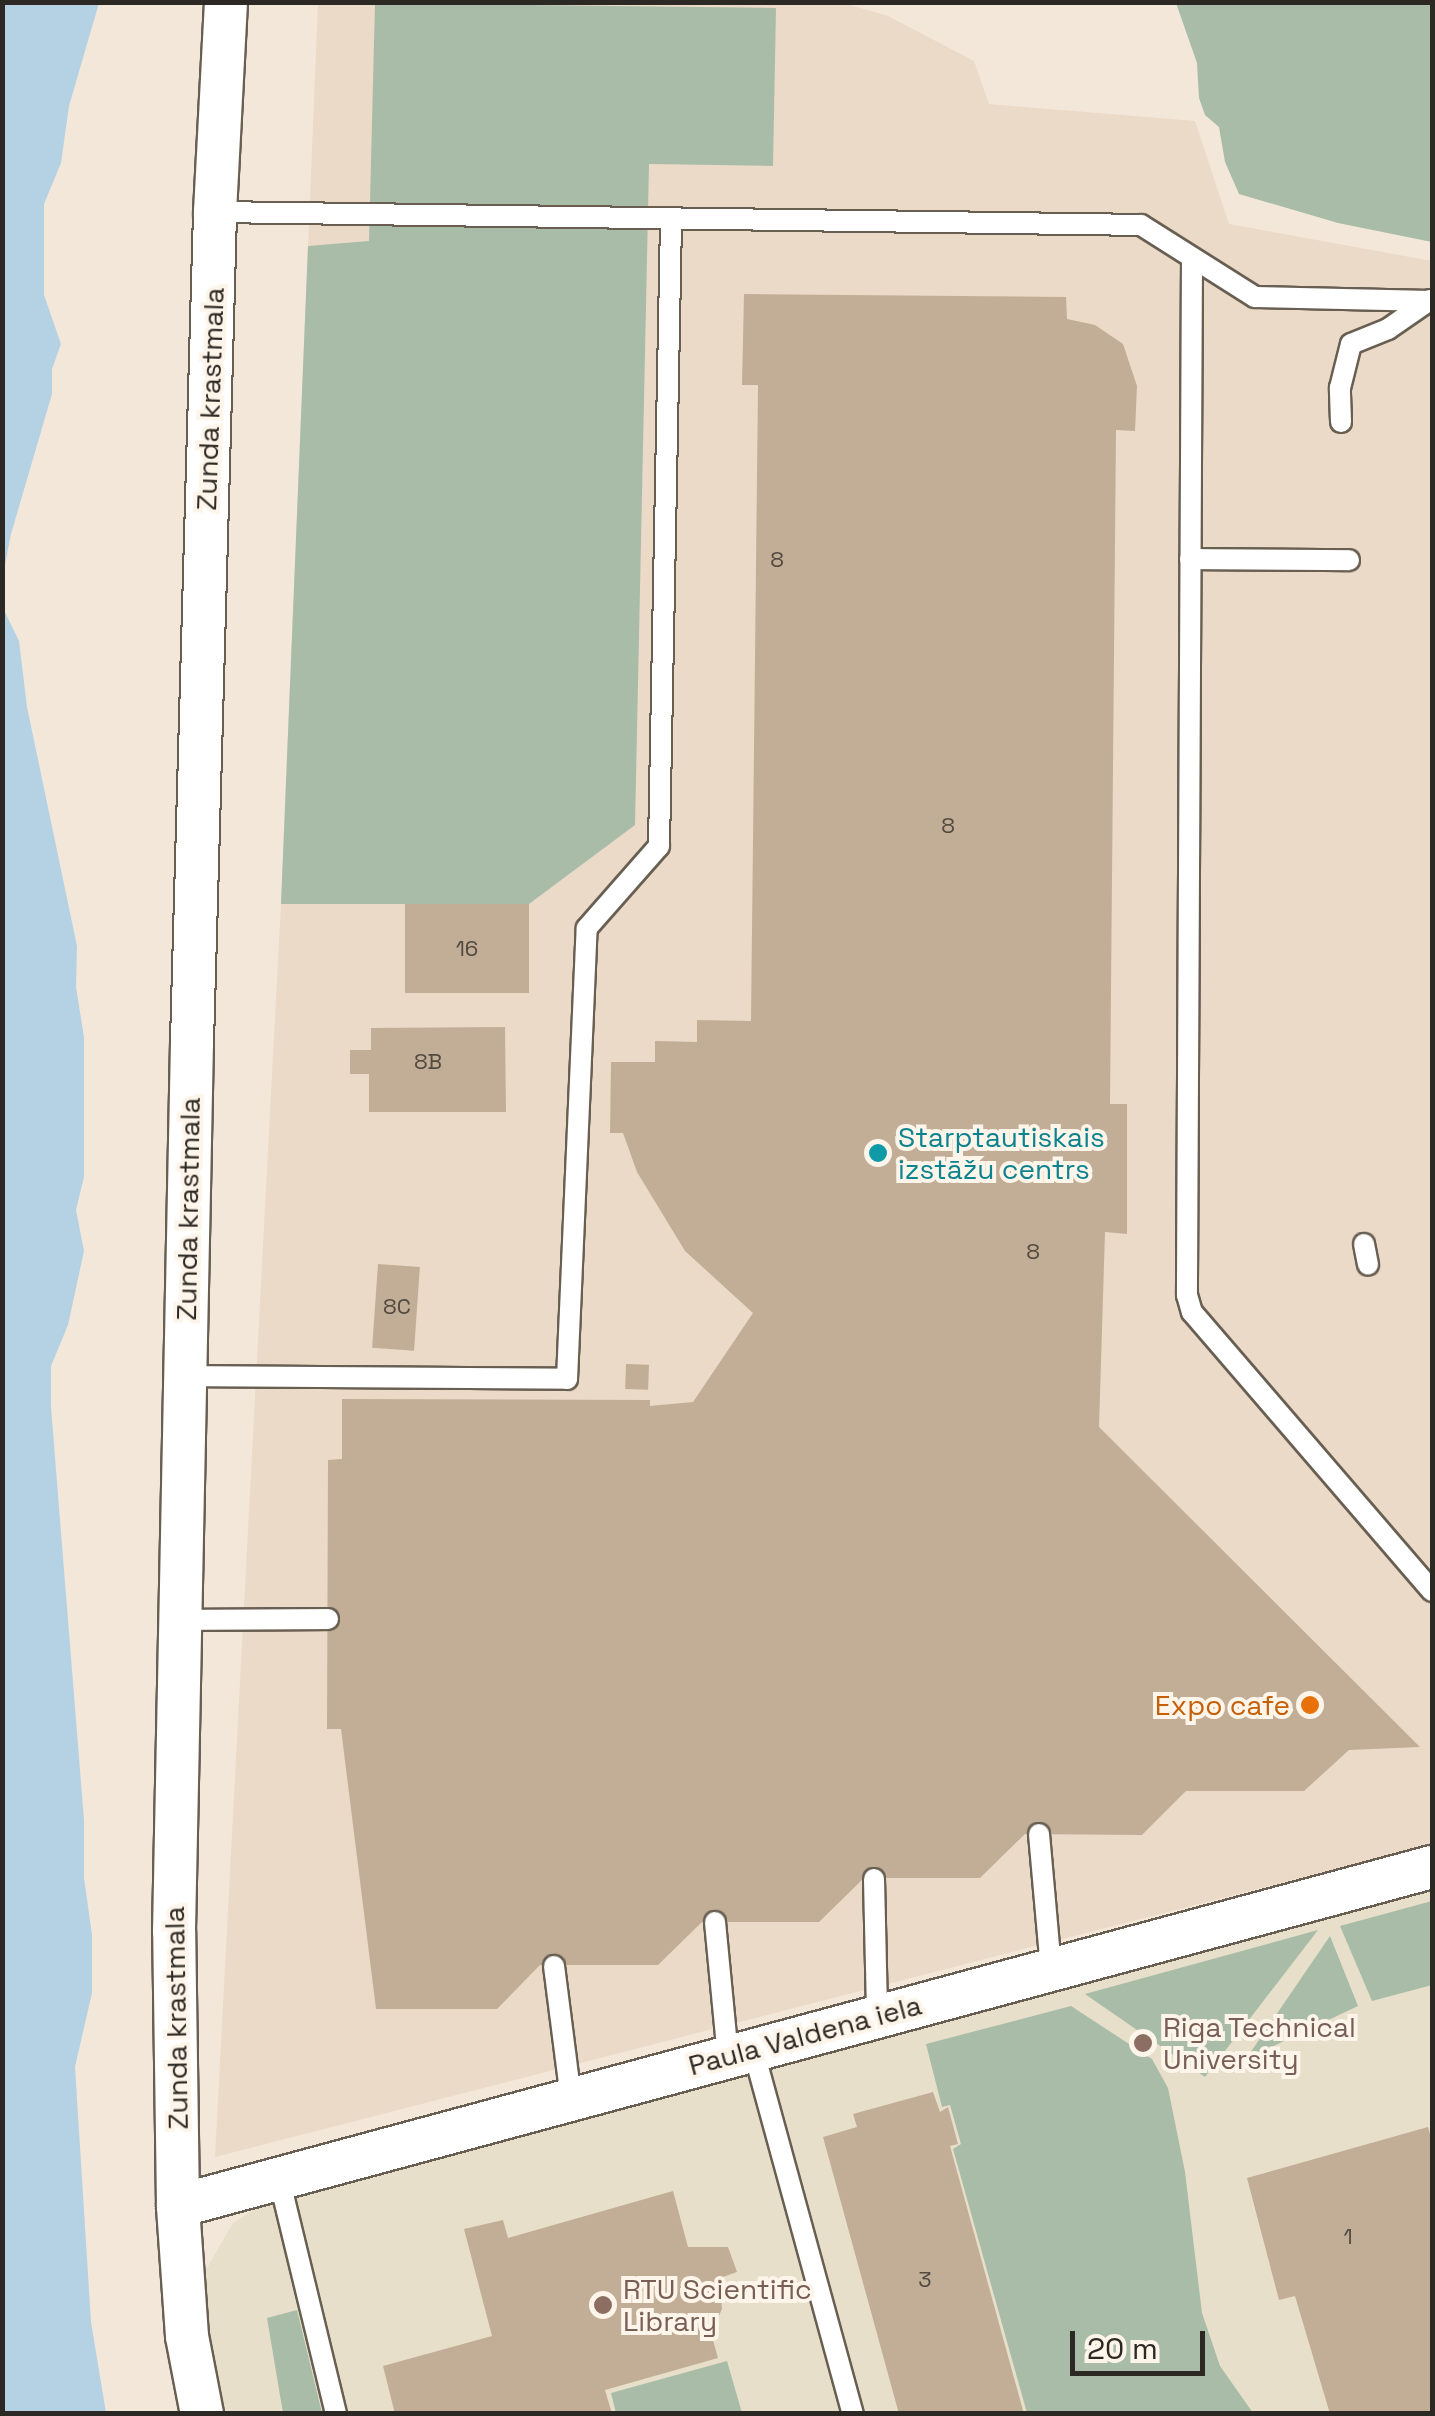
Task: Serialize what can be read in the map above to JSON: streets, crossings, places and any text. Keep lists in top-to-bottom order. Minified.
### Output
{"streets":{"street":["Zunda krastmala","Paula Valdena iela"]},"crossings":[["Zunda krastmala","Paula Valdena iela"]],"places":["Starptautiskais izstāžu centrs","Expo cafe","Riga Technical University","RTU Scientific Library"],"house_numbers":["8","8","16","8B","8","8C","1","3"],"scale_bar":"20 m"}
